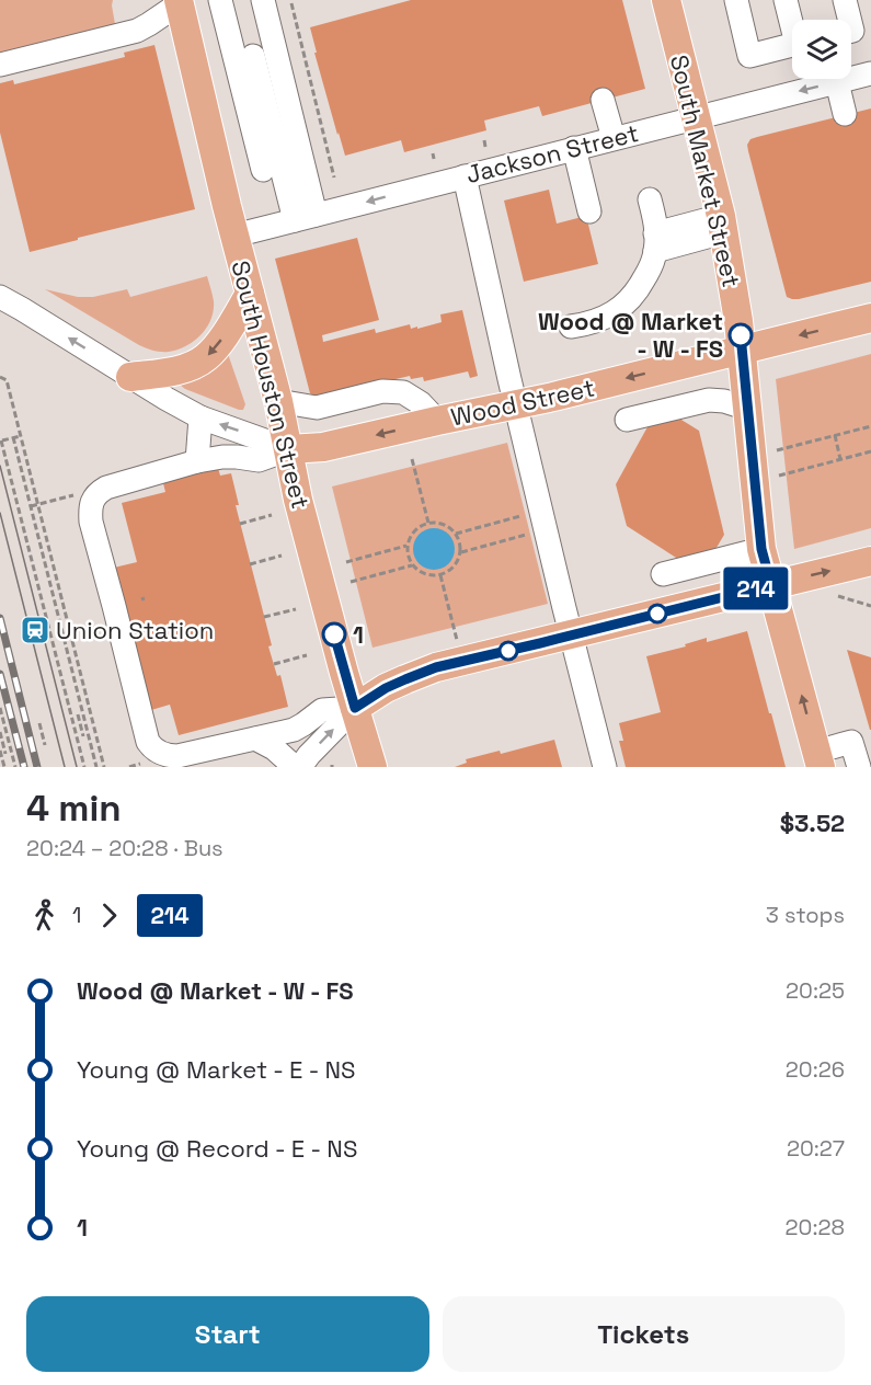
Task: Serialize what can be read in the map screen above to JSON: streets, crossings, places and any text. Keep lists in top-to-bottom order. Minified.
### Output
{"streets":{"main road":["South Market Street","South Houston Street","Wood Street"],"street":["Jackson Street"]},"crossings":[["Jackson Street","South Market Street"],["Jackson Street","South Houston Street"],["South Market Street","Wood Street"],["South Houston Street","Wood Street"]],"one_way":["Jackson Street"],"places":{"other":["Wood @ Market - W - FS","1"],"station":["Union Station"]},"lines":["bus line 214"],"page":{"on_map":"214","heading":["4 min","20:24 – 20:28 · Bus","$3.52"],"legs":["1","214","3 stops"],"list":[{"name":"Wood @ Market - W - FS","value":"20:25"},{"name":"Young @ Market - E - NS","value":"20:26"},{"name":"Young @ Record - E - NS","value":"20:27"},{"name":"1","value":"20:28"}],"buttons":["Start","Tickets"]}}
